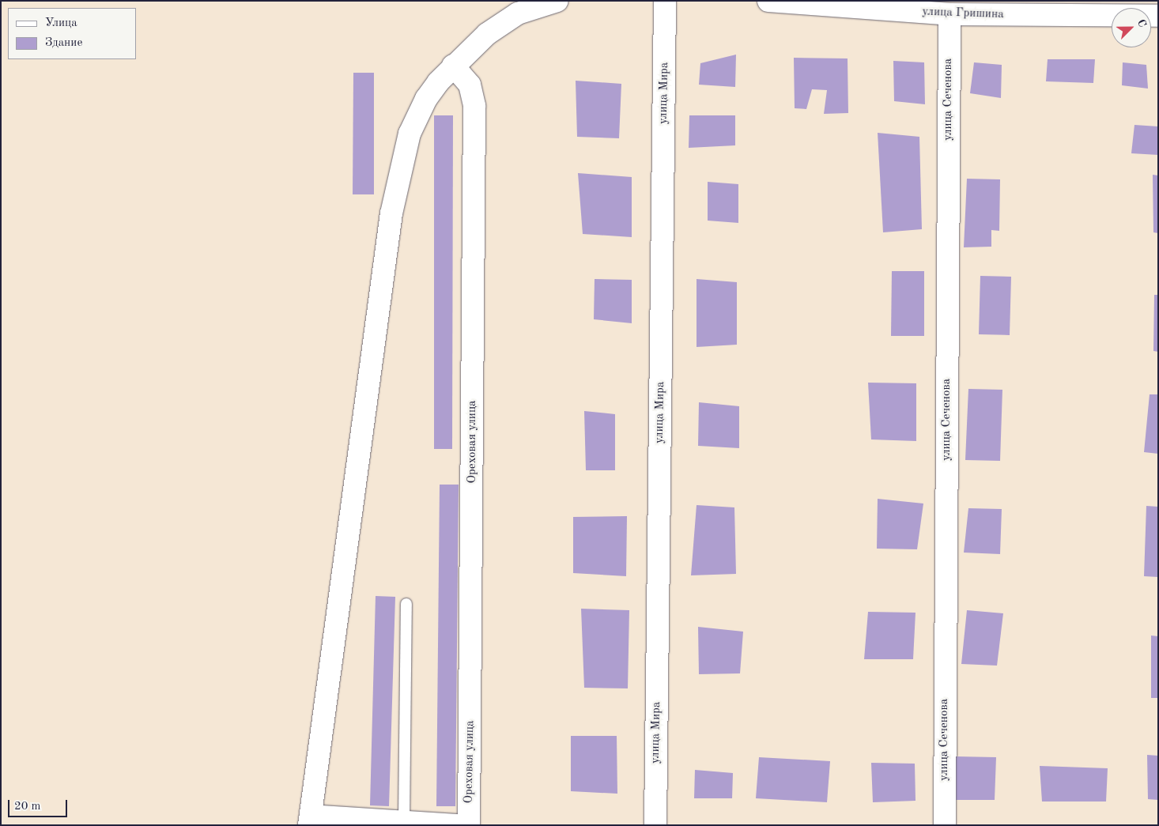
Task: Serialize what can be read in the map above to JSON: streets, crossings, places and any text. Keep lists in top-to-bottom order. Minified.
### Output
{"streets":{"street":["улица Гришина","улица Мира","улица Сеченова","Ореховая улица"]},"crossings":[["улица Гришина","улица Сеченова"]],"legend":["Улица","Здание"],"scale_bar":"20 m","north":"top right"}
